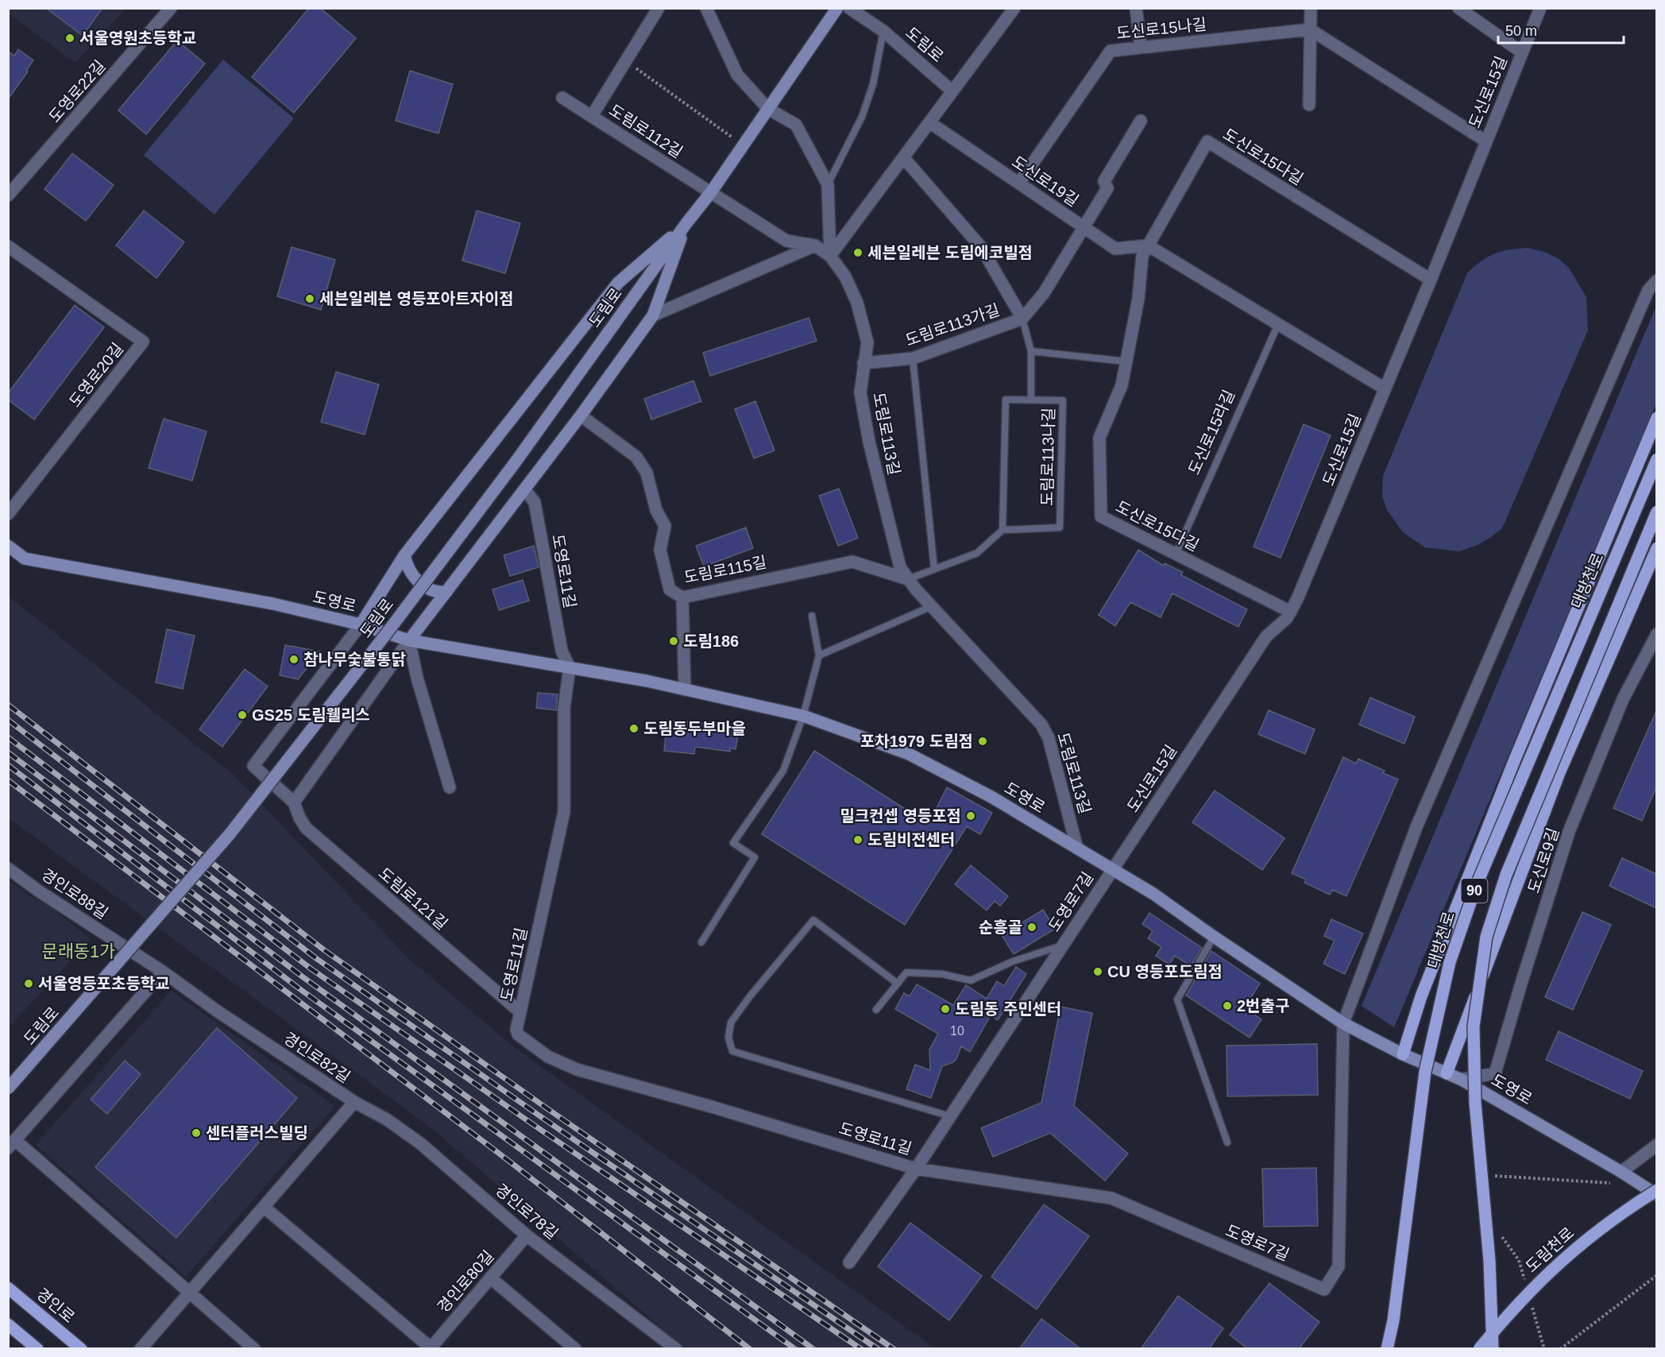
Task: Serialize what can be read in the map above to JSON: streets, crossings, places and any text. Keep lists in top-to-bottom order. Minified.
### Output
{"streets":{"main road":["도림로","대방천로","도영로","90","도림천로","경인로"],"street":["도신로15나길","도영로22길","도신로15길","도림로112길","도신로15다길","도신로19길","도림로113가길","도영로20길","도림로113길","도림로115길","도영로11길","도신로9길","경인로88길","도림로121길","도영로7길","경인로82길","경인로78길","경인로80길"],"lane":["도신로15라길","도림로113나길"]},"crossings":[["도신로15나길","도신로19길"],["도림로","도림로112길"],["도림로","도림로113길"],["도신로15길","도신로15다길"],["도신로15길","도영로"],["도신로15길","도영로7길"],["도림로112길","도림로113길"],["도신로15다길","도신로19길"],["도신로15다길","도신로15라길"],["도신로19길","도림로113가길"],["도림로113가길","도림로113길"],["도림로113가길","도림로113나길"],["도림로113길","도림로115길"],["도림로113길","도영로"],["도영로11길","도영로"],["도영로11길","도림로121길"],["도영로11길","도영로7길"],["도영로","도신로9길"],["도영로","도영로7길"],["도영로","도림천로"],["경인로88길","경인로82길"],["경인로82길","경인로78길"],["경인로78길","경인로80길"]],"districts":["문래동1가"],"places":["서울영원초등학교","세븐일레븐 도림에코빌점","세븐일레븐 영등포아트자이점","도림186","참나무숯불통닭","GS25 도림웰리스","도림동두부마을","포차1979 도림점","밀크컨셉 영등포점","도림비전센터","순흥골","CU 영등포도림점","서울영등포초등학교","2번출구","도림동 주민센터","센터플러스빌딩"],"house_numbers":["10"],"scale_bar":"50 m"}
